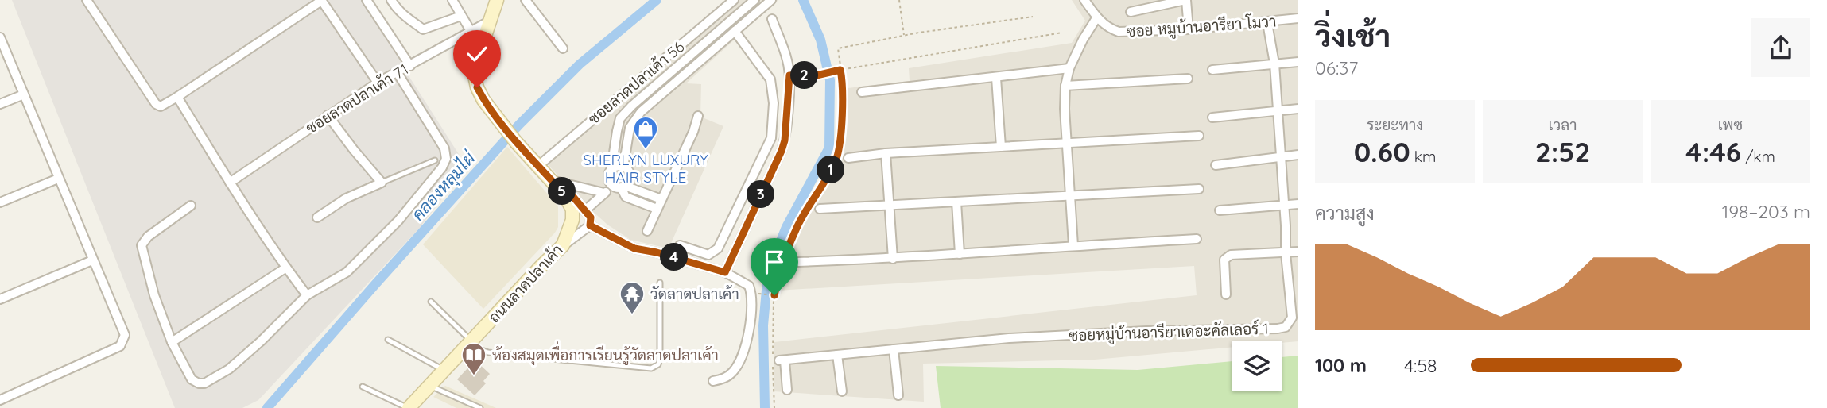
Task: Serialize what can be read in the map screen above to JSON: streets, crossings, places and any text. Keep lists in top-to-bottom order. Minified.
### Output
{"streets":{"main road":["ถนนลาดปลาเค้า"],"street":["ซอย หมูบ้านอารียา โมวา","ซอยลาดปลาเค้า 56","ซอยลาดปลาเค้า 71","ซอยหมู่บ้านอารียาเดอะคัลเลอร์ 1"]},"crossings":[["ซอย หมูบ้านอารียา โมวา","ซอยหมู่บ้านอารียาเดอะคัลเลอร์ 1"],["ซอยลาดปลาเค้า 56","ถนนลาดปลาเค้า"],["ซอยลาดปลาเค้า 71","ถนนลาดปลาเค้า"]],"water":["คลองหลุมไผ่"],"places":{"shop":["SHERLYN LUXURY HAIR STYLE"],"temple":["วัดลาดปลาเค้า"],"library":["ห้องสมุดเพื่อการเรียนรู้วัดลาดปลาเค้า"]},"page":{"heading":["วิ่งเช้า","06:37"],"pins":["2","1","5","3","4"],"stats":[["ระยะทาง","0.60 km"],["เวลา","2:52"],["เพซ","4:46 /km"]],"chart":["ความสูง","198–203 m"],"list":[{"name":"100 m","note":"4:58"}]}}
